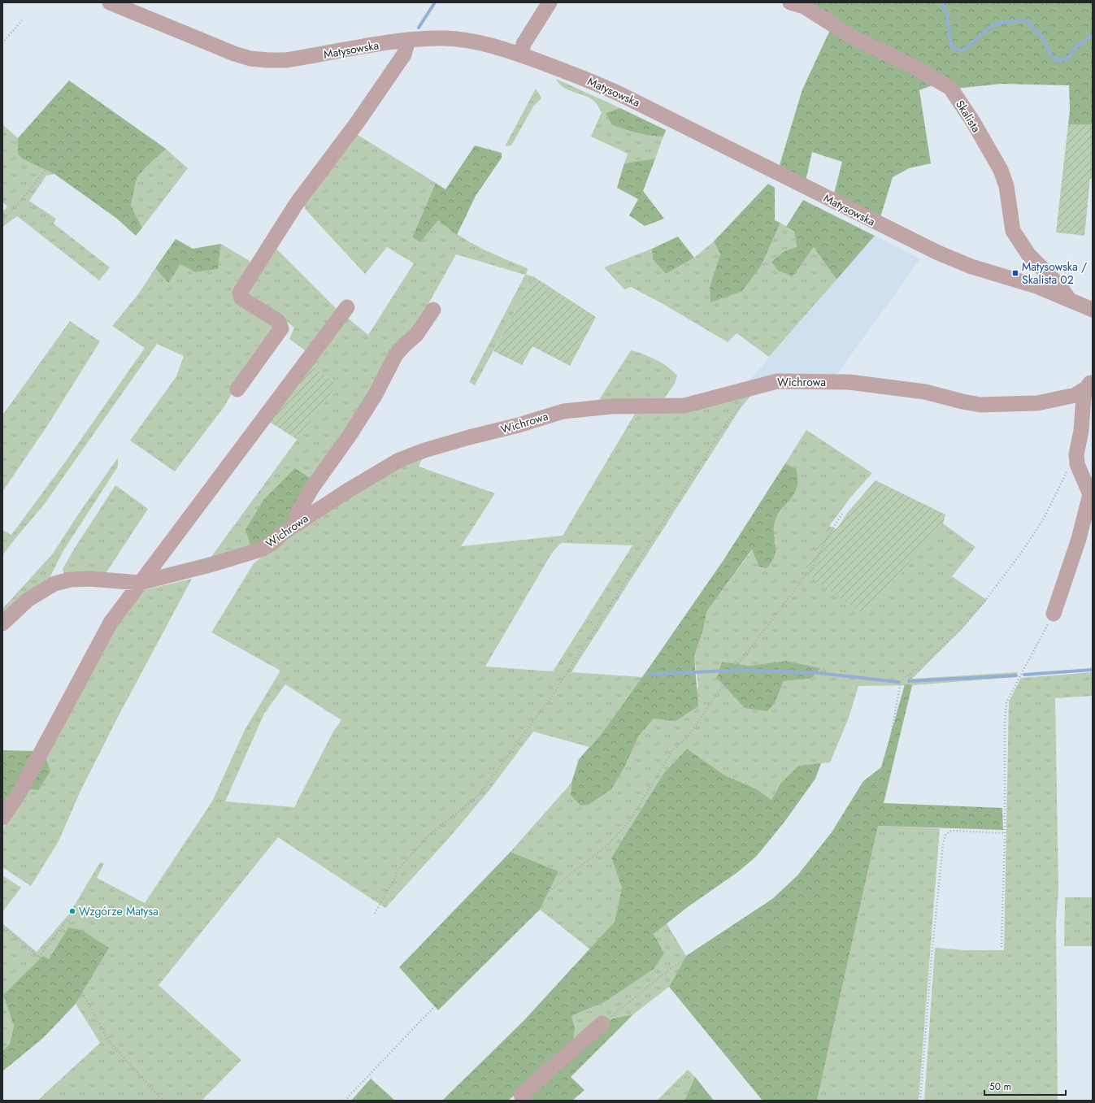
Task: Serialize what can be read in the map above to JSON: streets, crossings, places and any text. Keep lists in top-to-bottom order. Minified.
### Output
{"streets":{"street":["Matysowska","Skalista","Wichrowa"]},"crossings":[["Matysowska","Skalista"]],"places":{"transit":["Matysowska / Skalista 02"],"other":["Wzgórze Matysa"]},"scale_bar":"50 m"}
